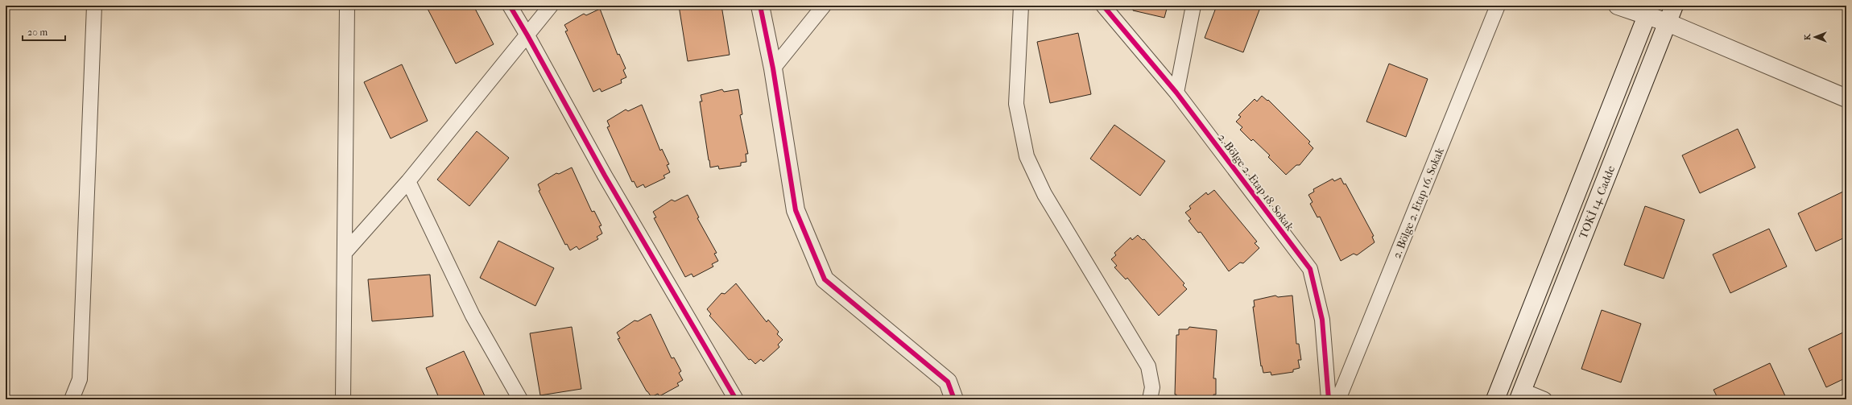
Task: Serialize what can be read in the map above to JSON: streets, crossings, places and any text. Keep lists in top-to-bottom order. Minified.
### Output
{"streets":{"main road":["TOKİ 14. Cadde"],"street":["2. Bölge 2. Etap 18. Sokak","2. Bölge 2. Etap 16. Sokak"]},"scale_bar":"20 m","north":"left"}
